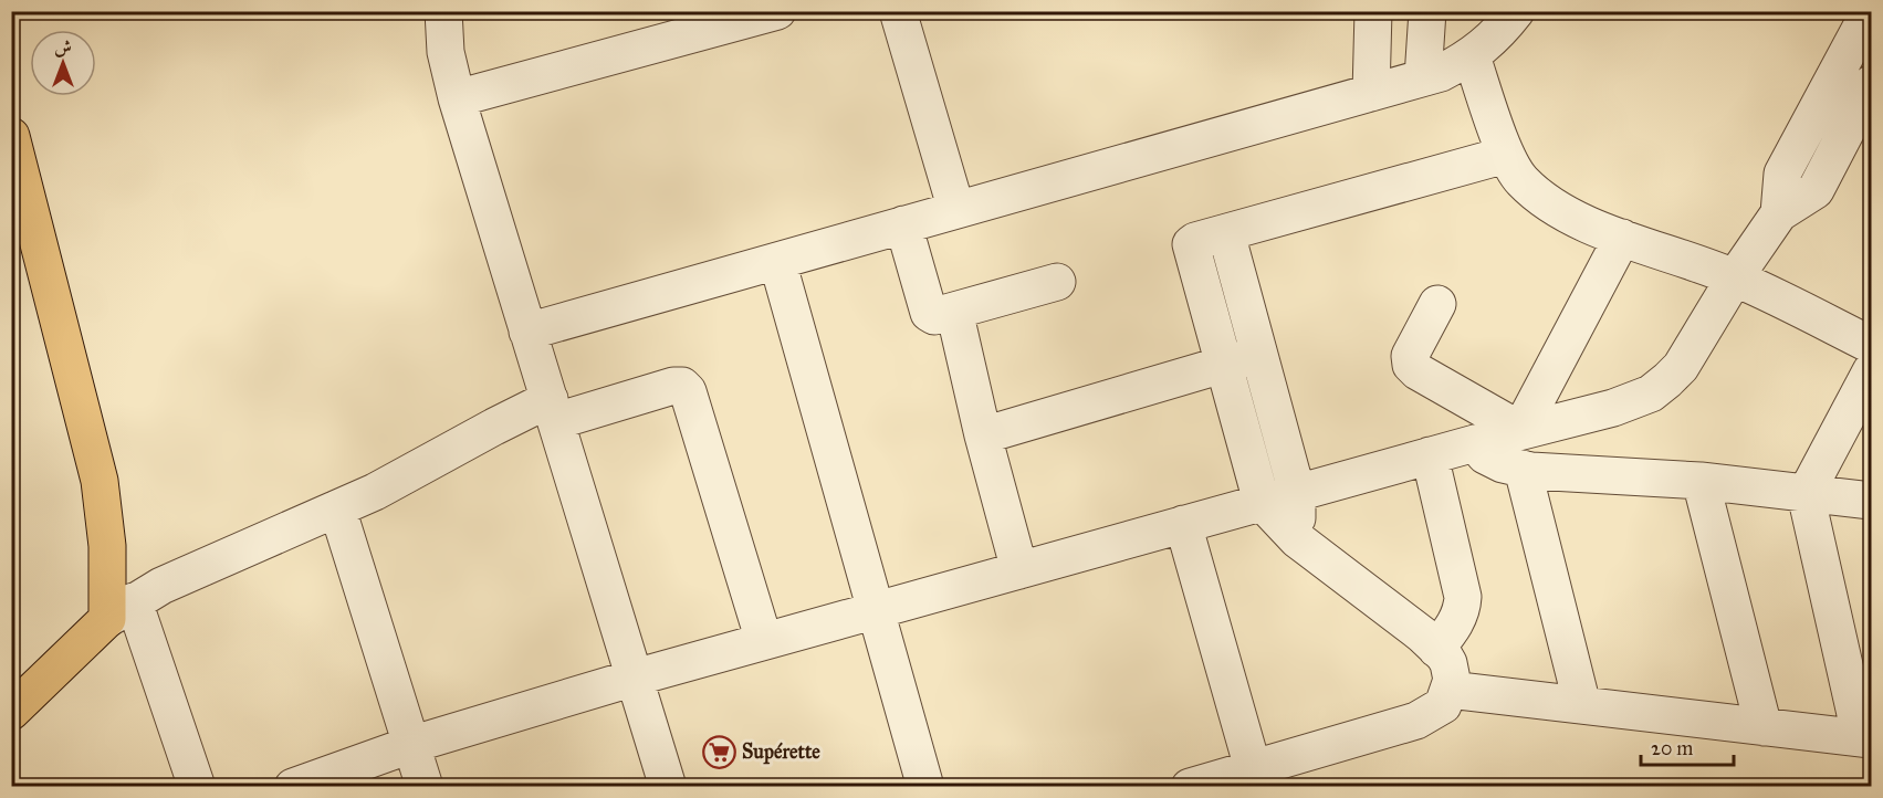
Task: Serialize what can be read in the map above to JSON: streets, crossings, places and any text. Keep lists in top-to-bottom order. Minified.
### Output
{"places":{"supermarket":["Supérette"]},"scale_bar":"20 m","north":"top"}
